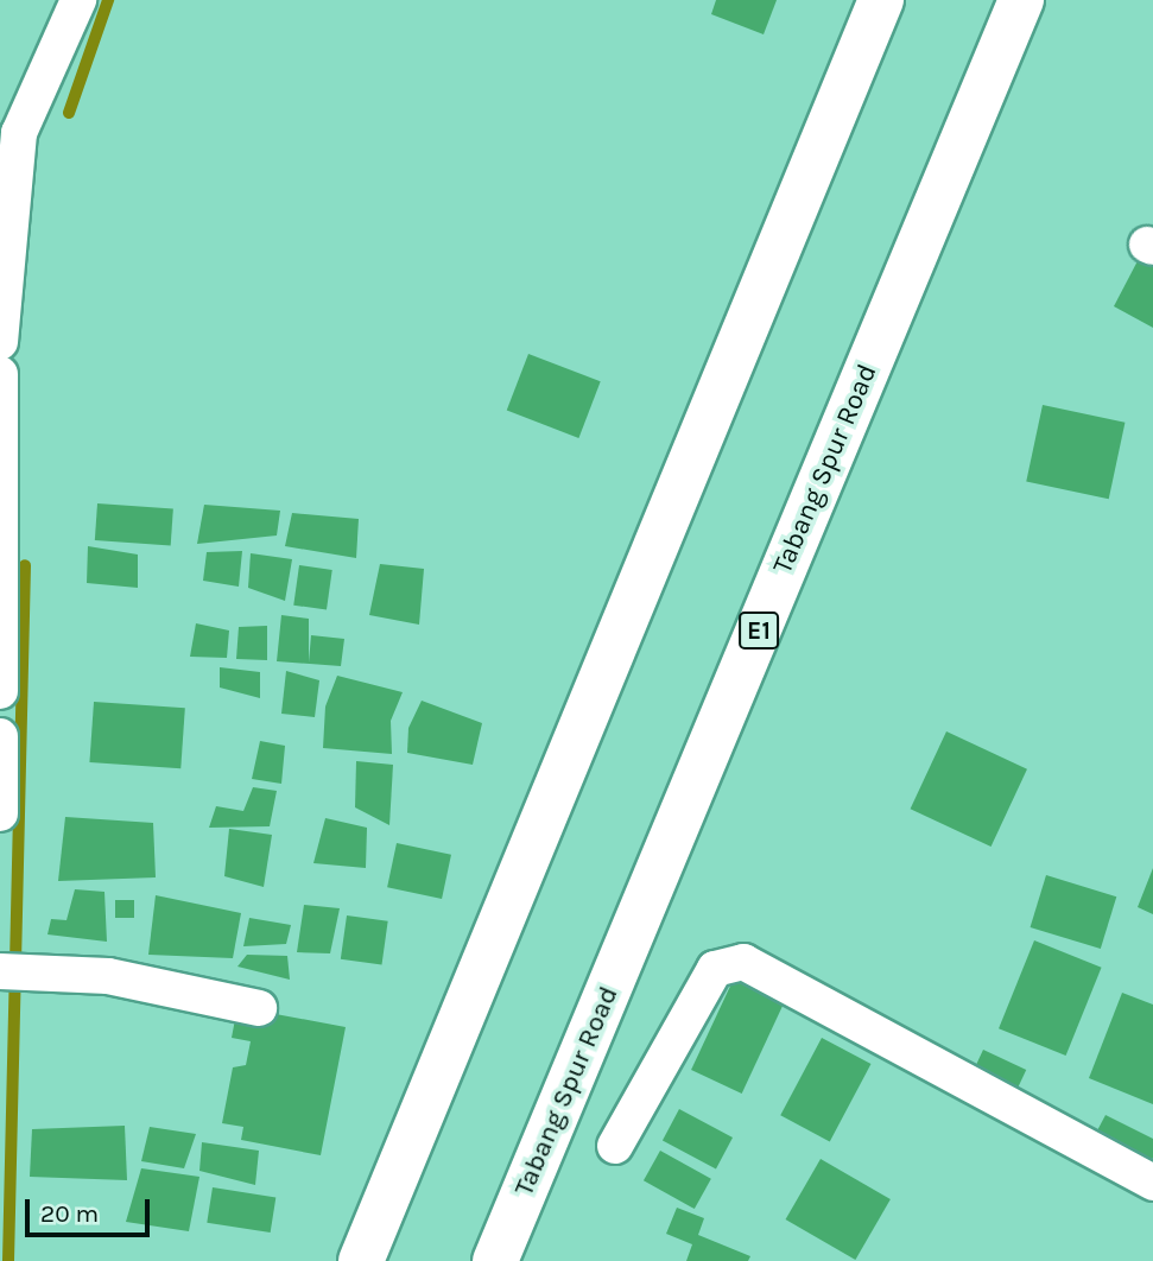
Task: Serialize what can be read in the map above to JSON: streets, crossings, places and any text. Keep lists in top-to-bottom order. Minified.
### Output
{"streets":{"highway":["Tabang Spur Road","E1"]},"scale_bar":"20 m"}
